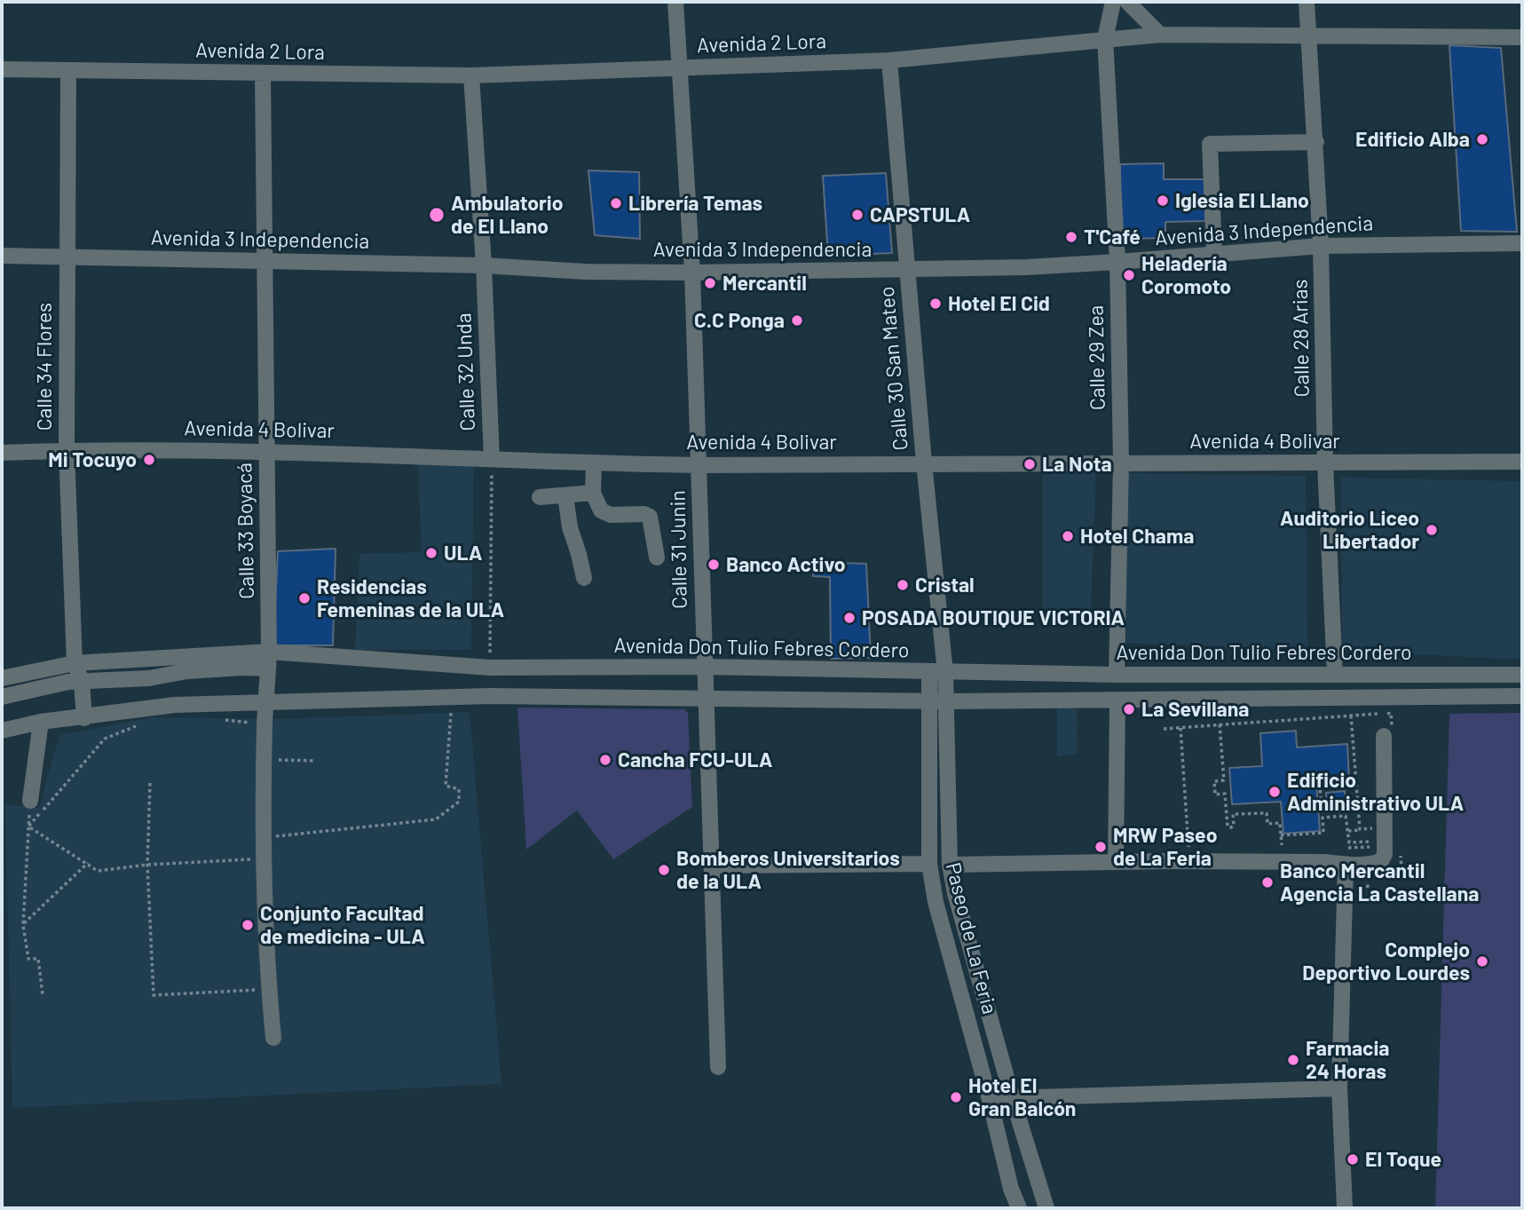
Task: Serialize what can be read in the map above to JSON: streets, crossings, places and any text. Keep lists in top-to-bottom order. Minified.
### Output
{"streets":{"street":["Avenida 2 Lora","Avenida 3 Independencia","Calle 28 Arias","Calle 29 Zea","Calle 34 Flores","Calle 30 San Mateo","Calle 32 Unda","Avenida 4 Bolivar","Calle 33 Boyacá","Calle 31 Junin","Avenida Don Tulio Febres Cordero","Paseo de La Feria"]},"crossings":[["Avenida 2 Lora","Calle 28 Arias"],["Avenida 2 Lora","Calle 29 Zea"],["Avenida 2 Lora","Calle 34 Flores"],["Avenida 2 Lora","Calle 30 San Mateo"],["Avenida 2 Lora","Calle 32 Unda"],["Avenida 2 Lora","Calle 33 Boyacá"],["Avenida 2 Lora","Calle 31 Junin"],["Avenida 3 Independencia","Calle 28 Arias"],["Avenida 3 Independencia","Calle 29 Zea"],["Avenida 3 Independencia","Calle 34 Flores"],["Avenida 3 Independencia","Calle 30 San Mateo"],["Avenida 3 Independencia","Calle 32 Unda"],["Avenida 3 Independencia","Calle 33 Boyacá"],["Avenida 3 Independencia","Calle 31 Junin"],["Calle 28 Arias","Avenida 4 Bolivar"],["Calle 28 Arias","Avenida Don Tulio Febres Cordero"],["Calle 29 Zea","Avenida 4 Bolivar"],["Calle 29 Zea","Avenida Don Tulio Febres Cordero"],["Calle 34 Flores","Avenida 4 Bolivar"],["Calle 34 Flores","Avenida Don Tulio Febres Cordero"],["Calle 30 San Mateo","Avenida 4 Bolivar"],["Calle 30 San Mateo","Avenida Don Tulio Febres Cordero"],["Calle 30 San Mateo","Paseo de La Feria"],["Calle 32 Unda","Avenida 4 Bolivar"],["Avenida 4 Bolivar","Calle 33 Boyacá"],["Avenida 4 Bolivar","Calle 31 Junin"],["Calle 33 Boyacá","Avenida Don Tulio Febres Cordero"],["Calle 31 Junin","Avenida Don Tulio Febres Cordero"],["Avenida Don Tulio Febres Cordero","Paseo de La Feria"]],"places":["Edificio Alba","Iglesia El Llano","Librería Temas","Ambulatorio de El Llano","CAPSTULA","T'Café","Heladería Coromoto","Mercantil","Hotel El Cid","C.C Ponga","Mi Tocuyo","La Nota","Auditorio Liceo Libertador","Hotel Chama","ULA","Banco Activo","Cristal","Residencias Femeninas de la ULA","POSADA BOUTIQUE VICTORIA","La Sevillana","Cancha FCU-ULA","Edificio Administrativo ULA","MRW Paseo de La Feria","Bomberos Universitarios de la ULA","Banco Mercantil Agencia La Castellana","Conjunto Facultad de medicina - ULA","Complejo Deportivo Lourdes","Farmacia 24 Horas","Hotel El Gran Balcón","El Toque"]}
